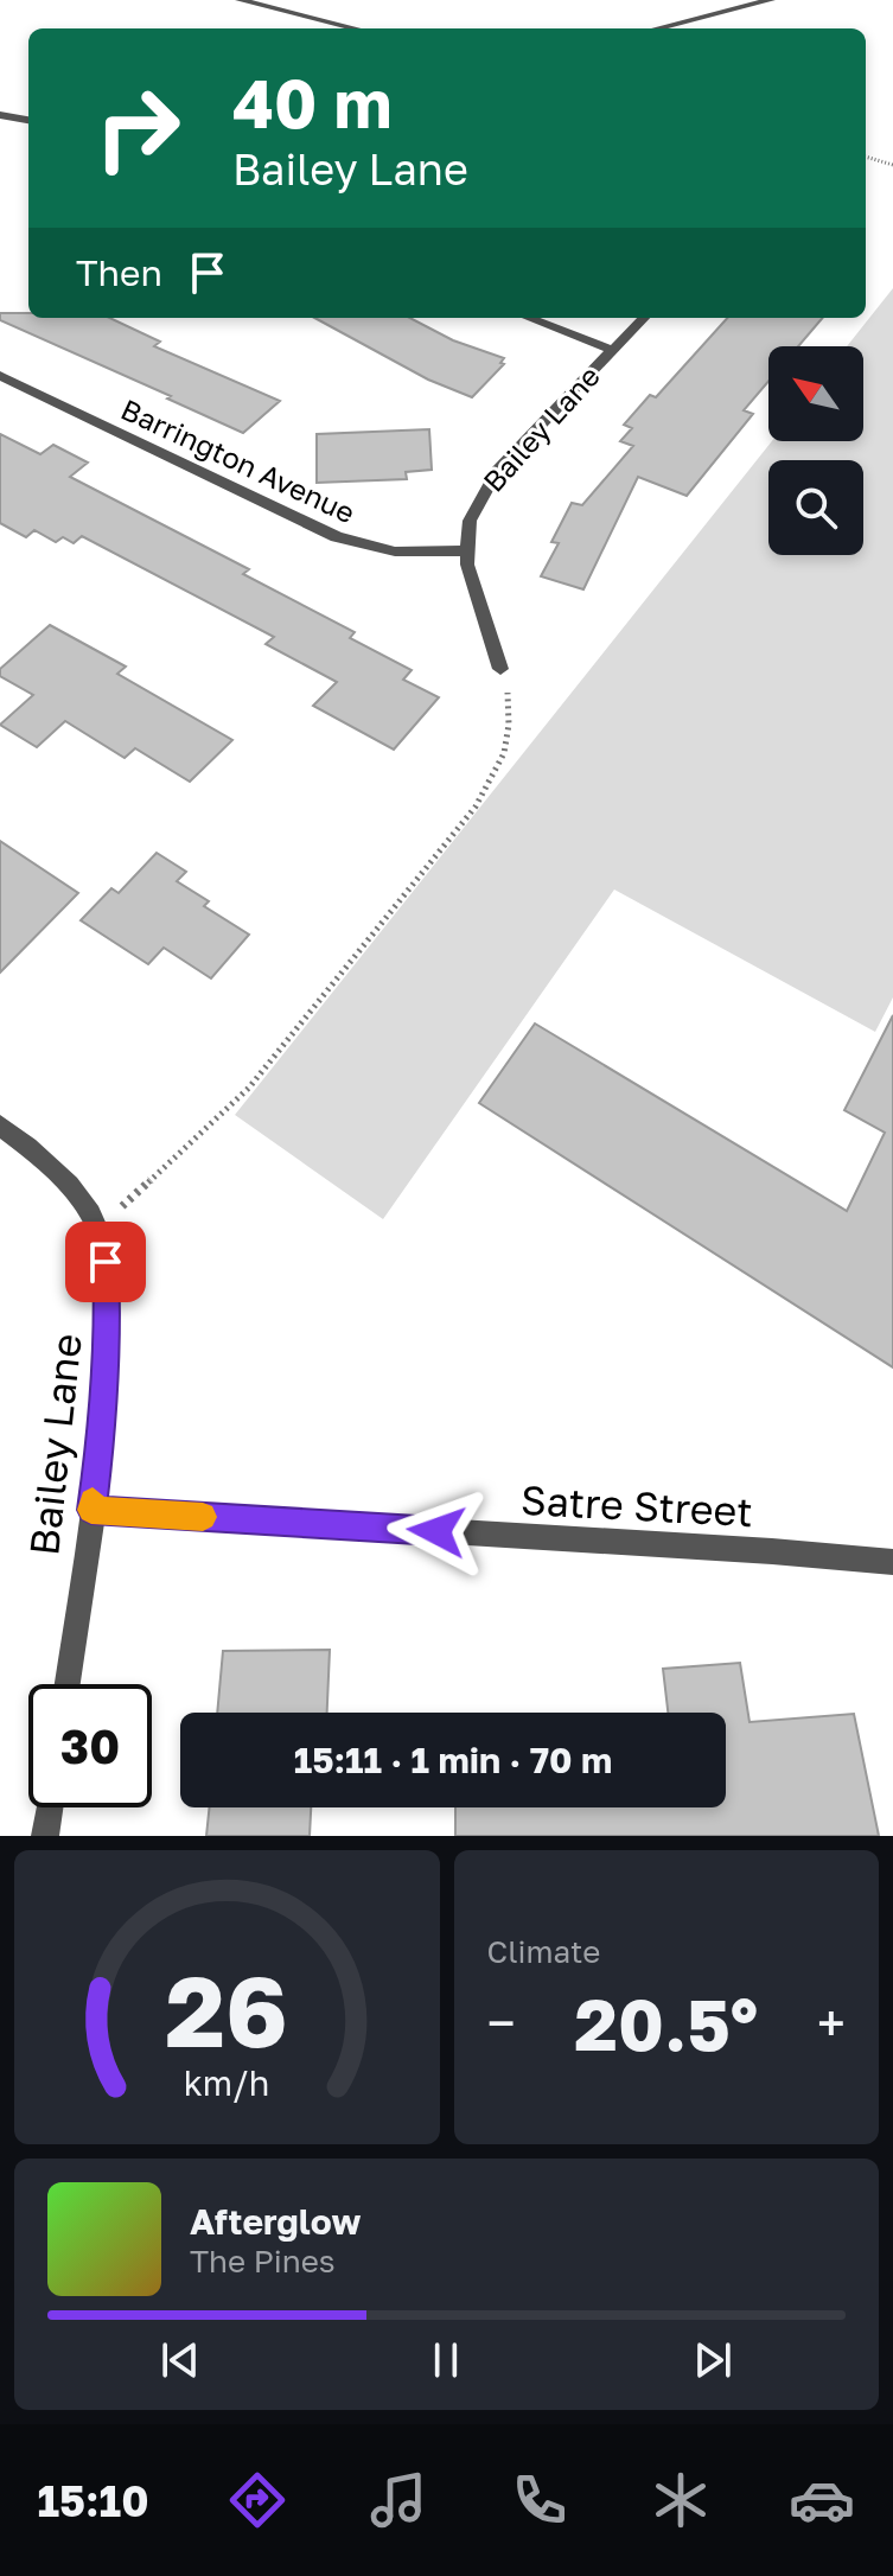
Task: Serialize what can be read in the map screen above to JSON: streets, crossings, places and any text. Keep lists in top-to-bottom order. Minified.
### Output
{"streets":{"street":["Bailey Lane","Barrington Avenue","Satre Street"]},"crossings":[["Bailey Lane","Barrington Avenue"],["Bailey Lane","Satre Street"]],"north":"top left","page":{"turn":["40 m","Bailey Lane"],"then":"Then","limit":"30","trip":"15:11 · 1 min · 70 m","tile":"Climate","heat":["−","20.5°","+"],"song":["Afterglow","The Pines"],"tabs":"15:10","gauge":["26","km/h"]}}
